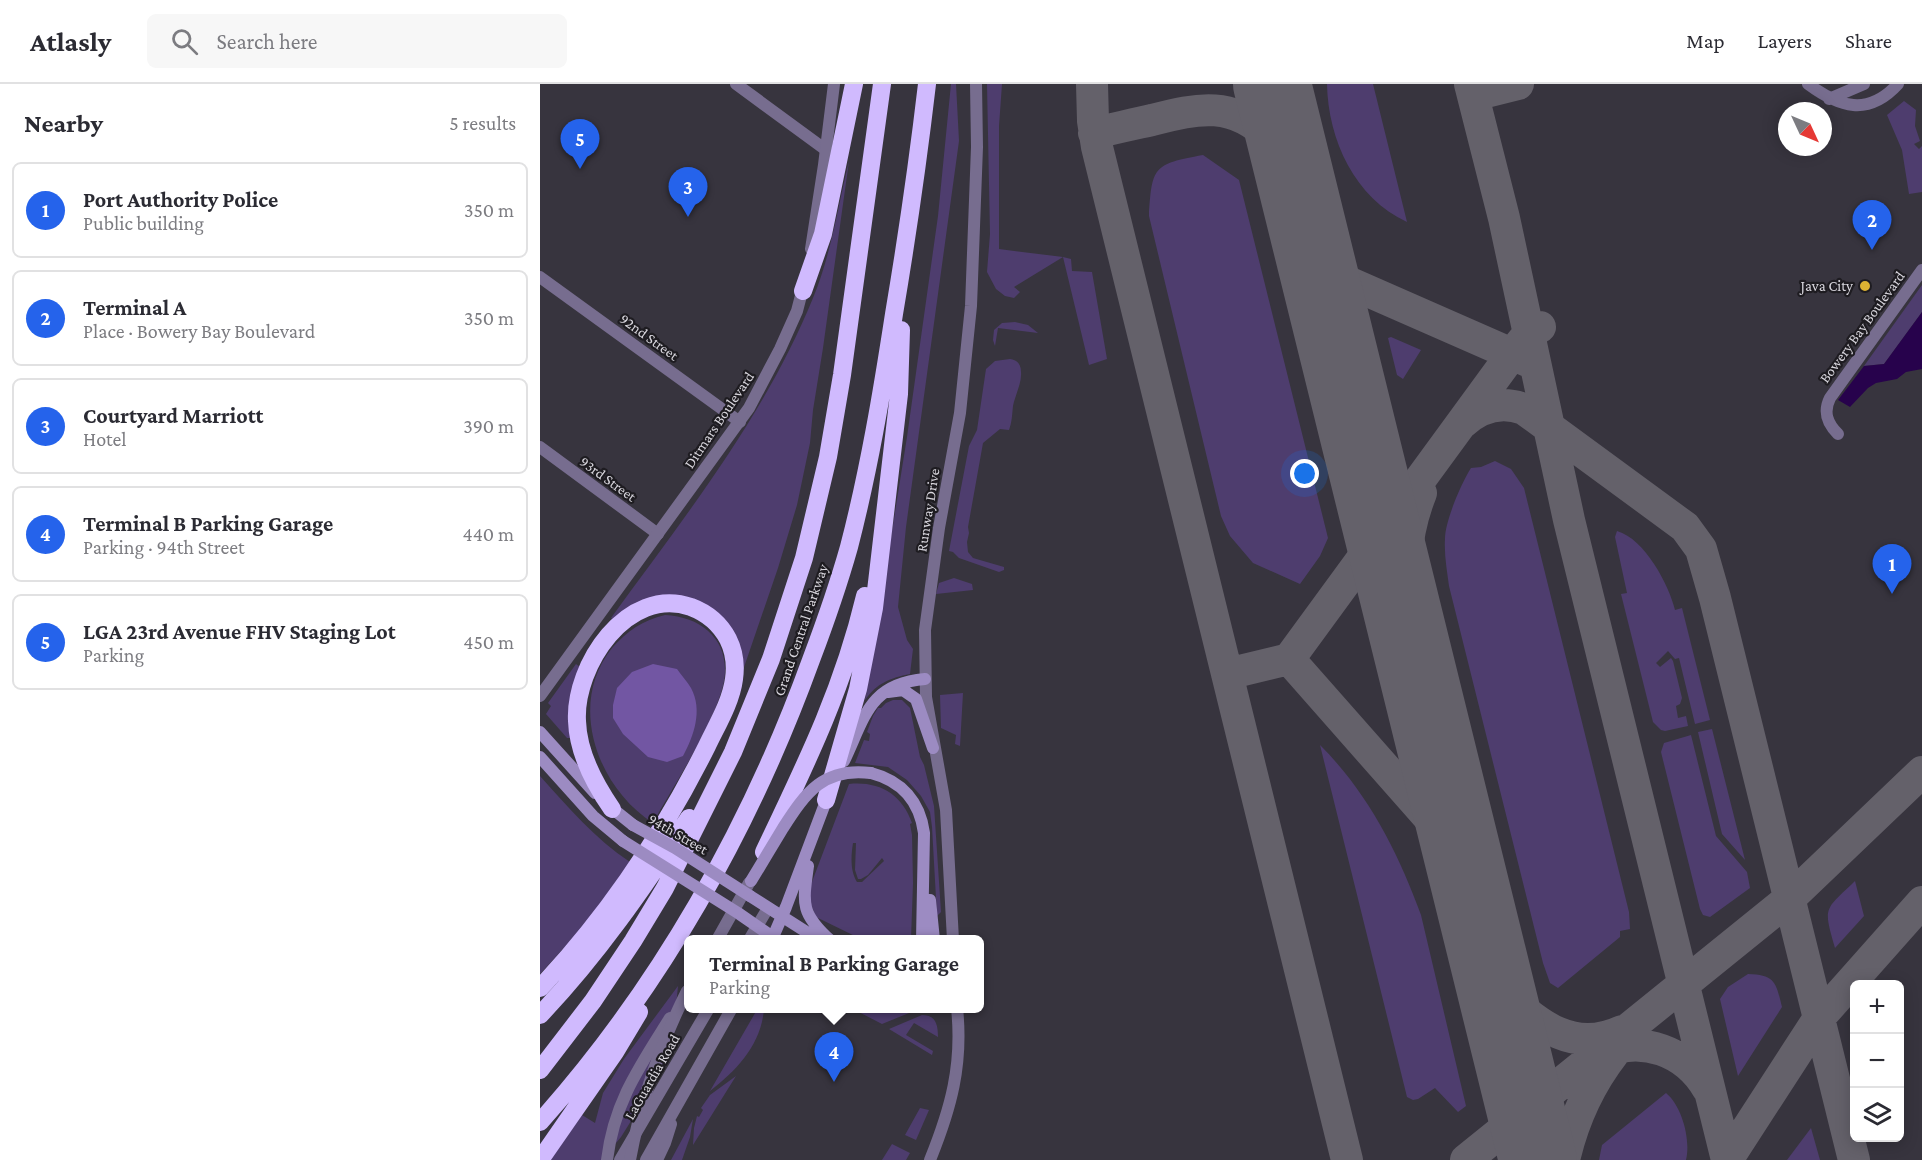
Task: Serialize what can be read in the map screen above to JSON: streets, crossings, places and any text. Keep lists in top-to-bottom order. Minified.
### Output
{"streets":{"highway":["Grand Central Parkway"],"main road":["94th Street"],"street":["Bowery Bay Boulevard","92nd Street","Ditmars Boulevard","93rd Street","Runway Drive","LaGuardia Road"]},"crossings":[["92nd Street","Ditmars Boulevard"],["Ditmars Boulevard","93rd Street"]],"places":["Java City"],"north":"bottom right","page":{"header":"Atlasly","search":"Search here","nav":["Map","Layers","Share"],"heading":["Nearby","5 results"],"pins":["5","3","2","1","4"],"list":[{"mark":"1","name":"Port Authority Police","note":"Public building","value":"350 m"},{"mark":"2","name":"Terminal A","note":"Place · Bowery Bay Boulevard","value":"350 m"},{"mark":"3","name":"Courtyard Marriott","note":"Hotel","value":"390 m"},{"mark":"4","name":"Terminal B Parking Garage","note":"Parking · 94th Street","value":"440 m"},{"mark":"5","name":"LGA 23rd Avenue FHV Staging Lot","note":"Parking","value":"450 m"}],"popup":["Terminal B Parking Garage","Parking"],"map_buttons":["+","−"]}}
